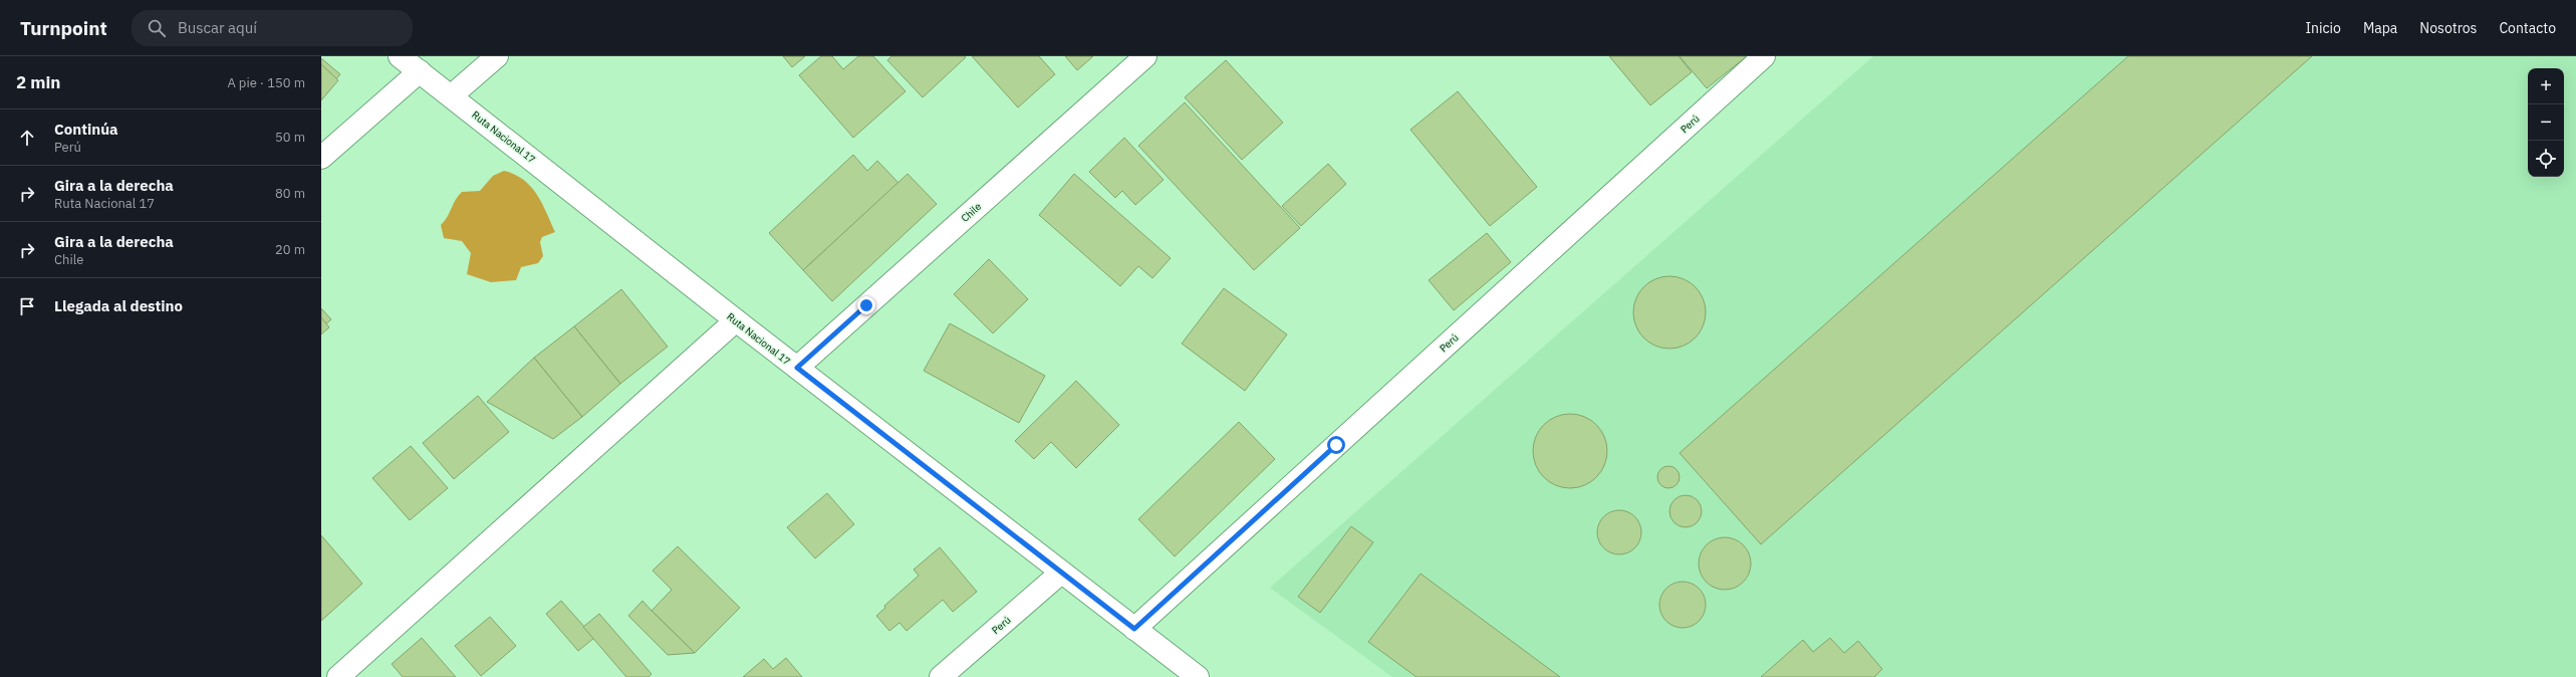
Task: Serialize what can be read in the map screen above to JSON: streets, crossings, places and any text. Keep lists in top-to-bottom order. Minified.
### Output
{"streets":{"street":["Perú","Ruta Nacional 17","Chile"]},"crossings":[["Perú","Ruta Nacional 17"],["Ruta Nacional 17","Chile"]],"page":{"header":"Turnpoint","search":"Buscar aquí","nav":["Inicio","Mapa","Nosotros","Contacto"],"heading":["2 min","A pie · 150 m"],"map_buttons":["+","−"],"list":[["Continúa","Perú","50 m"],["Gira a la derecha","Ruta Nacional 17","80 m"],["Gira a la derecha","Chile","20 m"],"Llegada al destino"]}}
